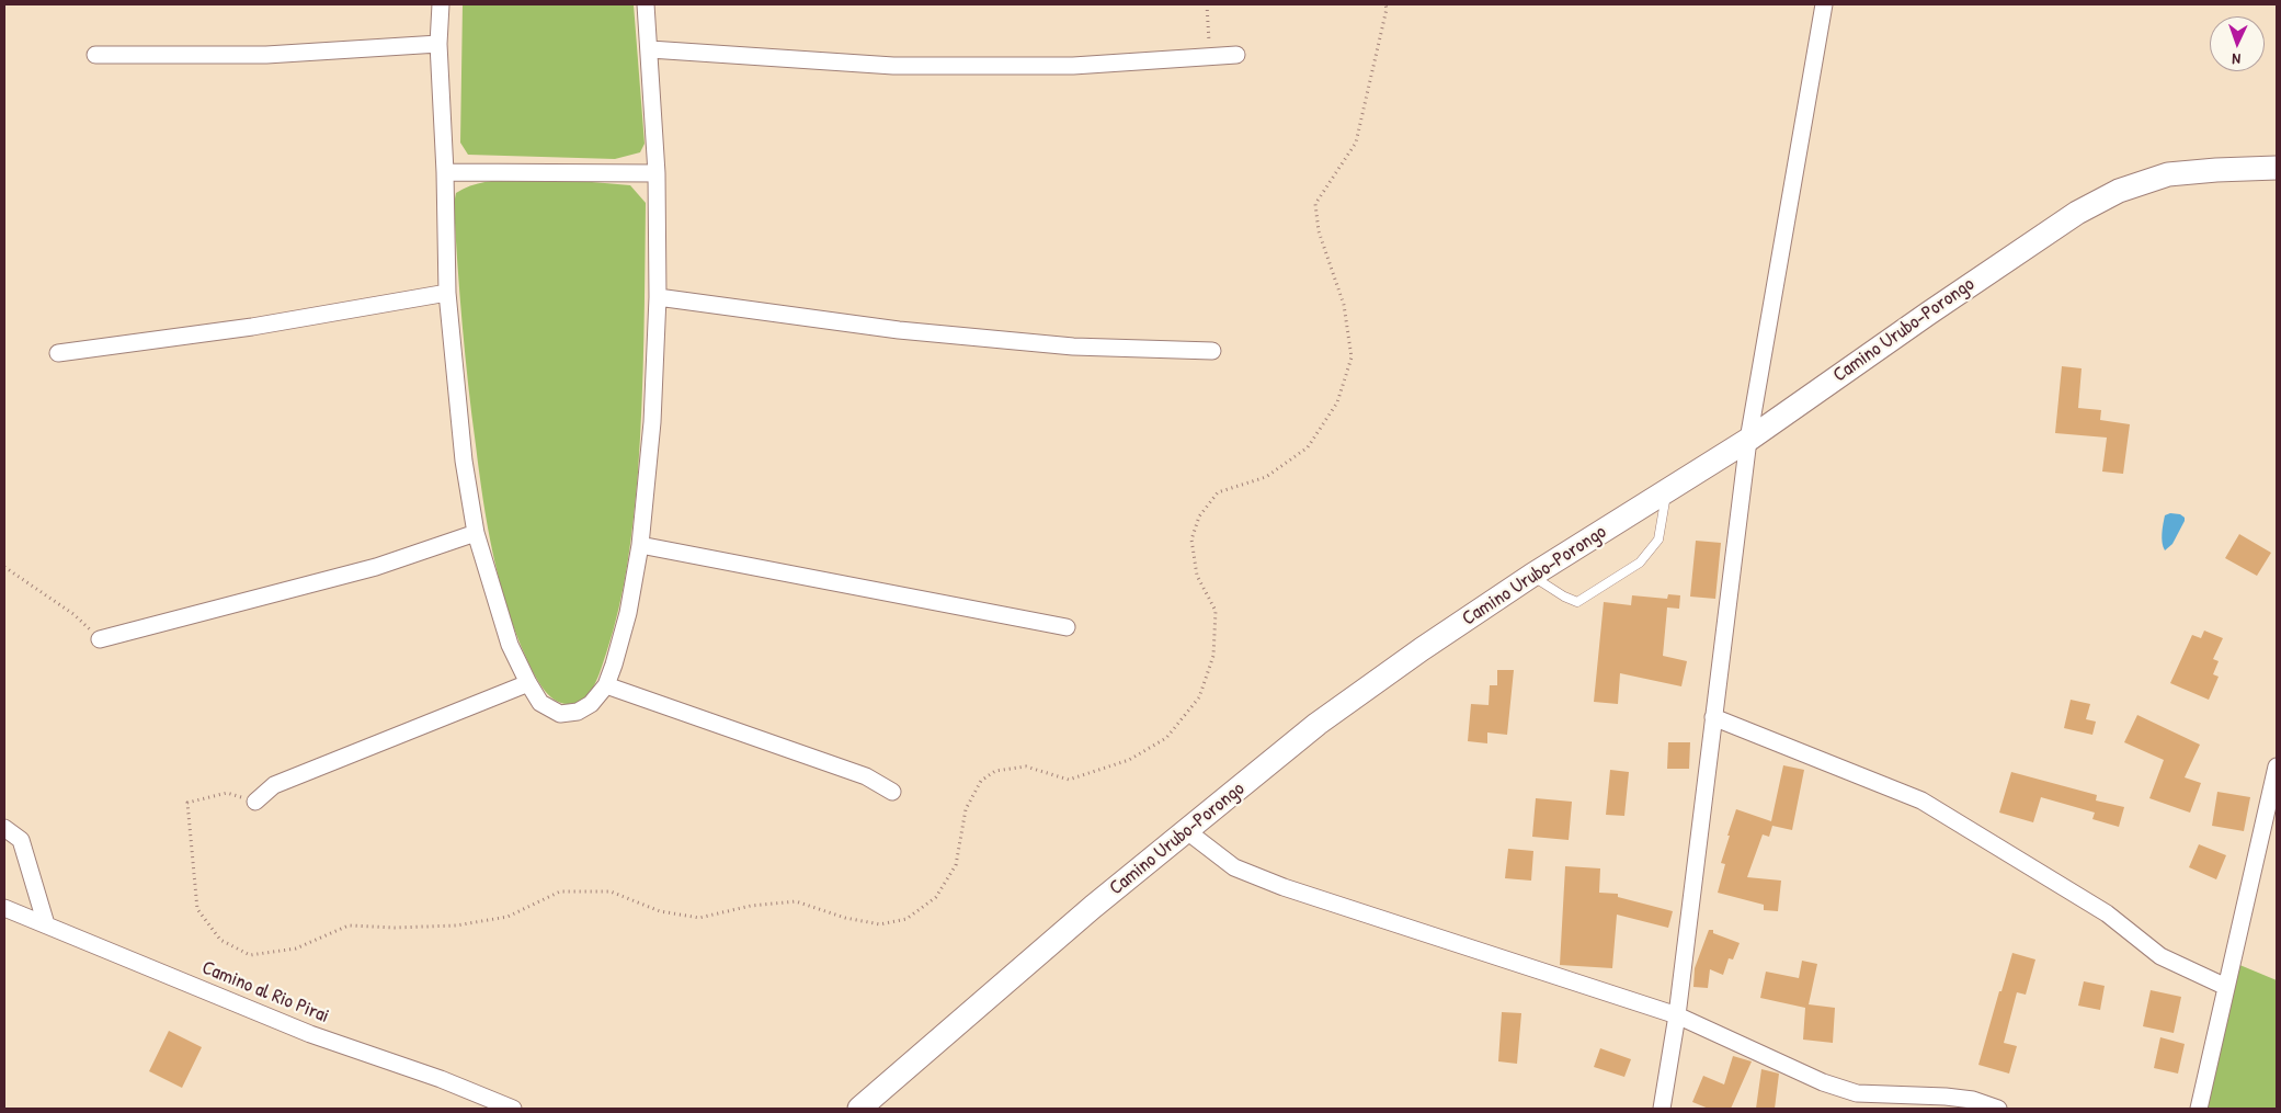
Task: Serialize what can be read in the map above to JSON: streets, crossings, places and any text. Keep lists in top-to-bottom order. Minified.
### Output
{"streets":{"main road":["Camino Urubo-Porongo"],"street":["Camino al Rio Pirai"]},"north":"bottom"}
